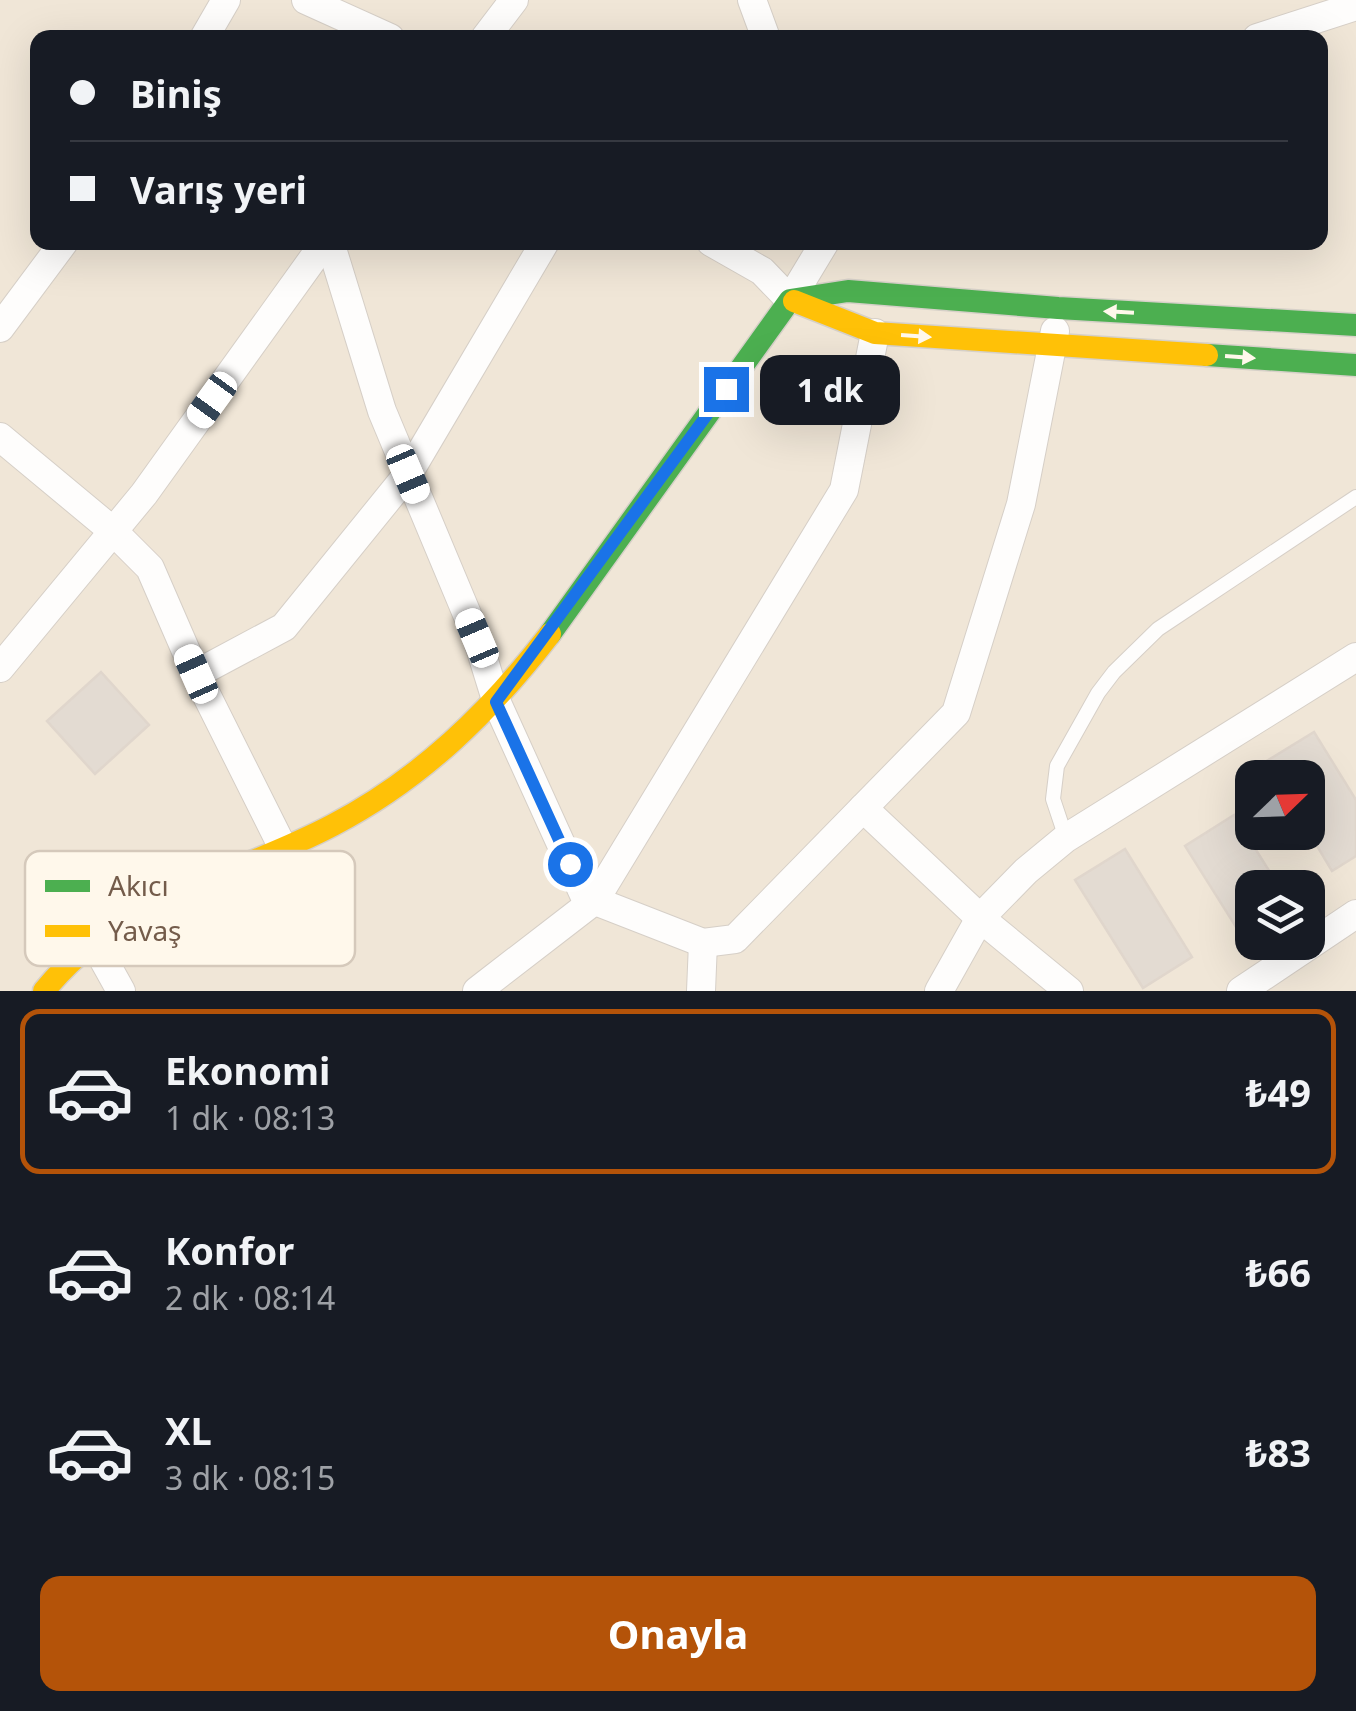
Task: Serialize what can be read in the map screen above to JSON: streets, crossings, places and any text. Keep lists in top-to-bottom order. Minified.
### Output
{"legend":["Akıcı","Yavaş"],"north":"top right","page":{"banner":["Biniş","Varış yeri"],"bubble":"1 dk","list":[{"name":"Ekonomi","note":"1 dk · 08:13","value":"₺49"},{"name":"Konfor","note":"2 dk · 08:14","value":"₺66"},{"name":"XL","note":"3 dk · 08:15","value":"₺83"}],"buttons":"Onayla"}}
